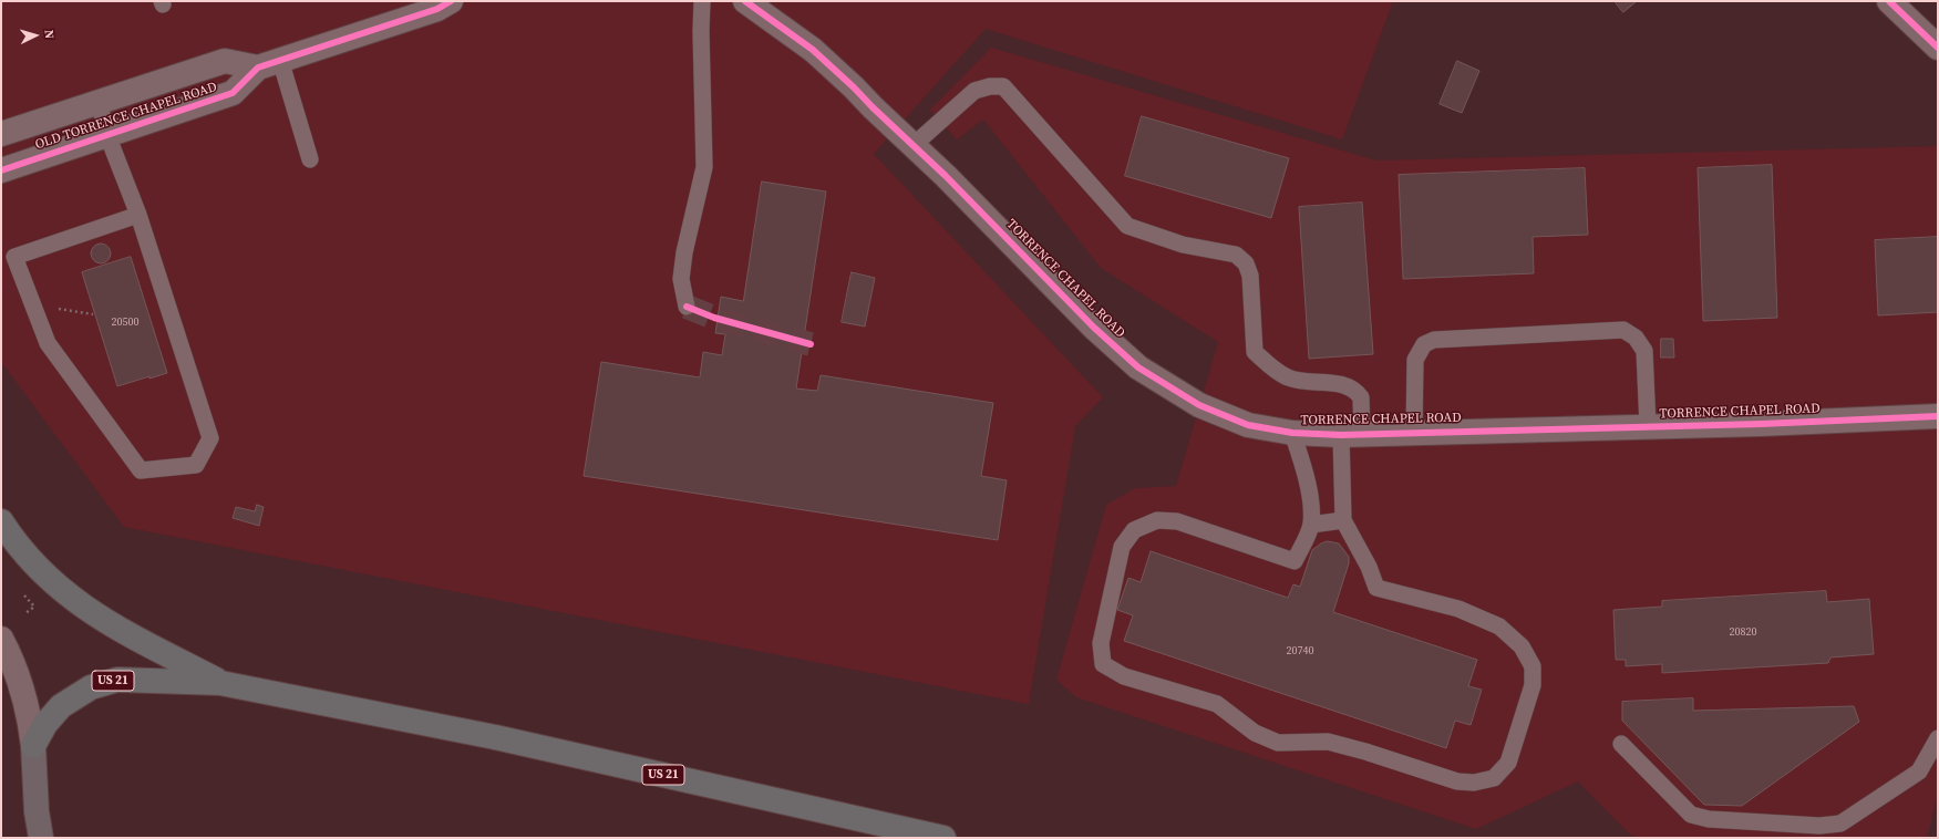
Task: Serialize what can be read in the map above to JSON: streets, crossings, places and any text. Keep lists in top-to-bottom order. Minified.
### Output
{"streets":{"highway":["US 21"],"street":["OLD TORRENCE CHAPEL ROAD","TORRENCE CHAPEL ROAD"]},"house_numbers":["20500","20820","20740"],"north":"right"}
